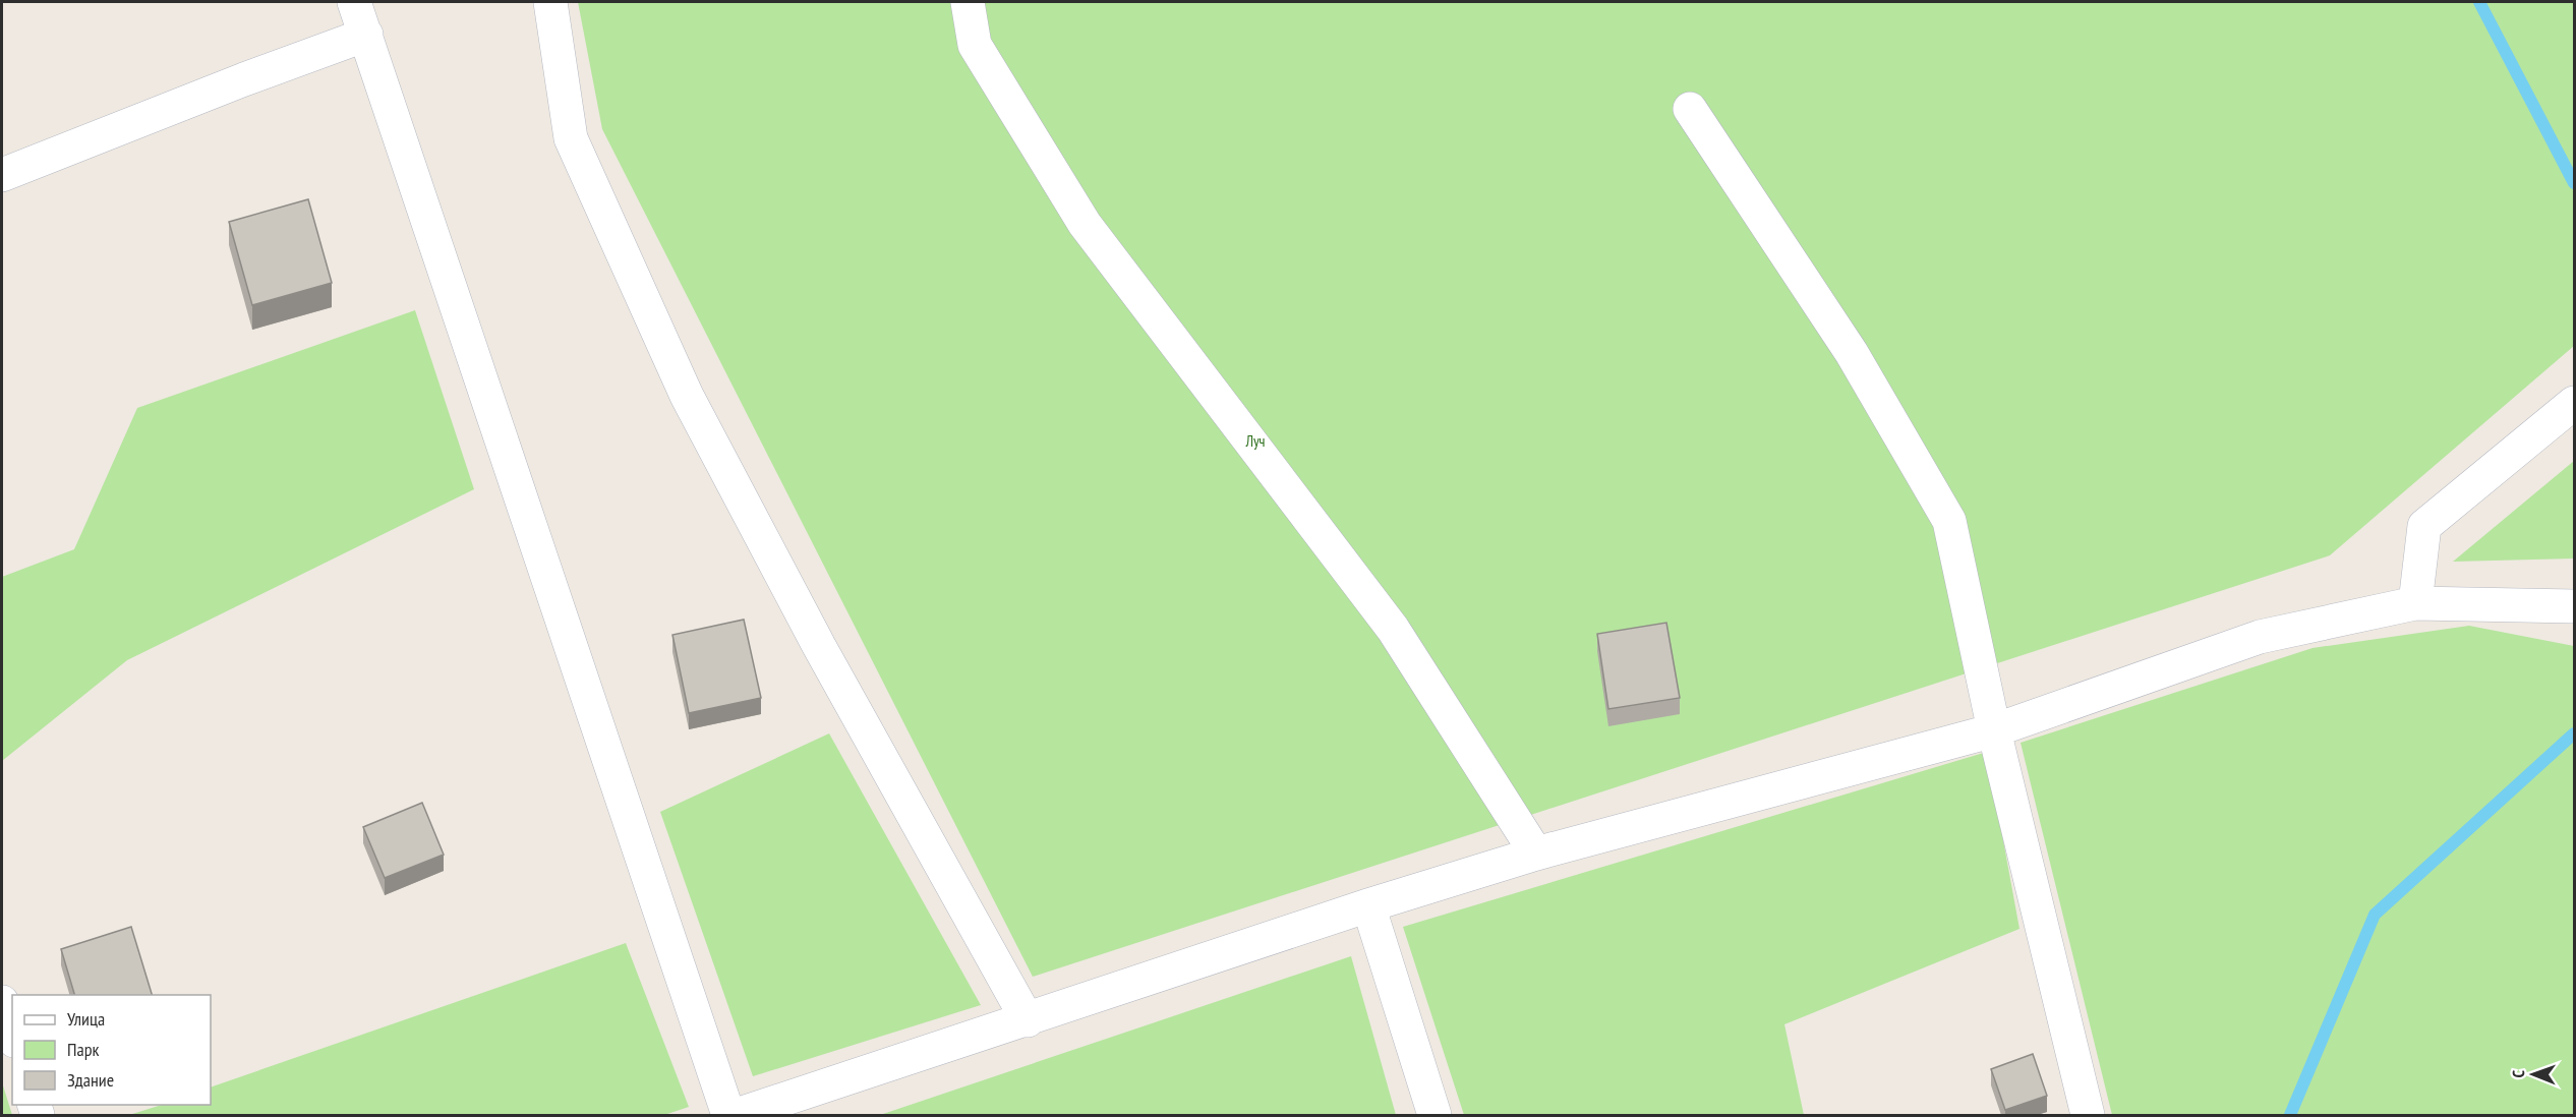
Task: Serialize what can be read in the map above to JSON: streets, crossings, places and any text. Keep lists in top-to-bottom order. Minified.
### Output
{"parks":["Луч"],"legend":["Улица","Парк","Здание"],"north":"left"}
